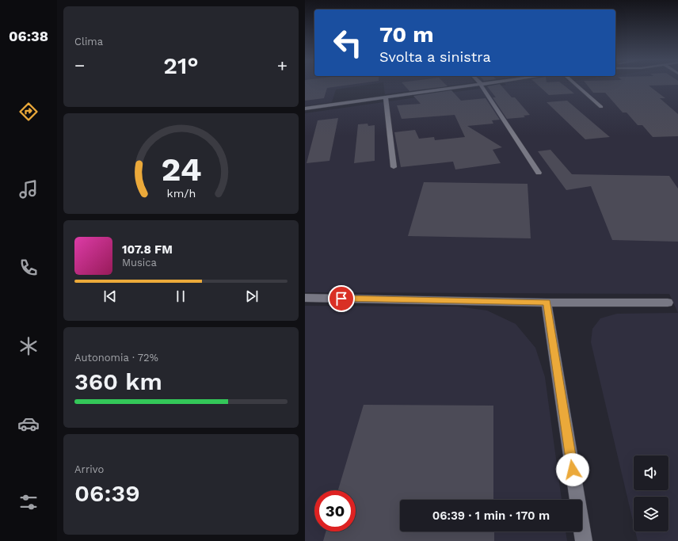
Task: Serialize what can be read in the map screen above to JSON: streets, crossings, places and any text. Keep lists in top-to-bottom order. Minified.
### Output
{"page":{"tabs":"06:38","tile":["Clima",["Autonomia · 72%","360 km"],["Arrivo","06:39"]],"turn":["70 m","Svolta a sinistra"],"heat":["−","21°","+"],"song":["107.8 FM","Musica"],"limit":"30","trip":"06:39 · 1 min · 170 m","gauge":["24","km/h"]}}
